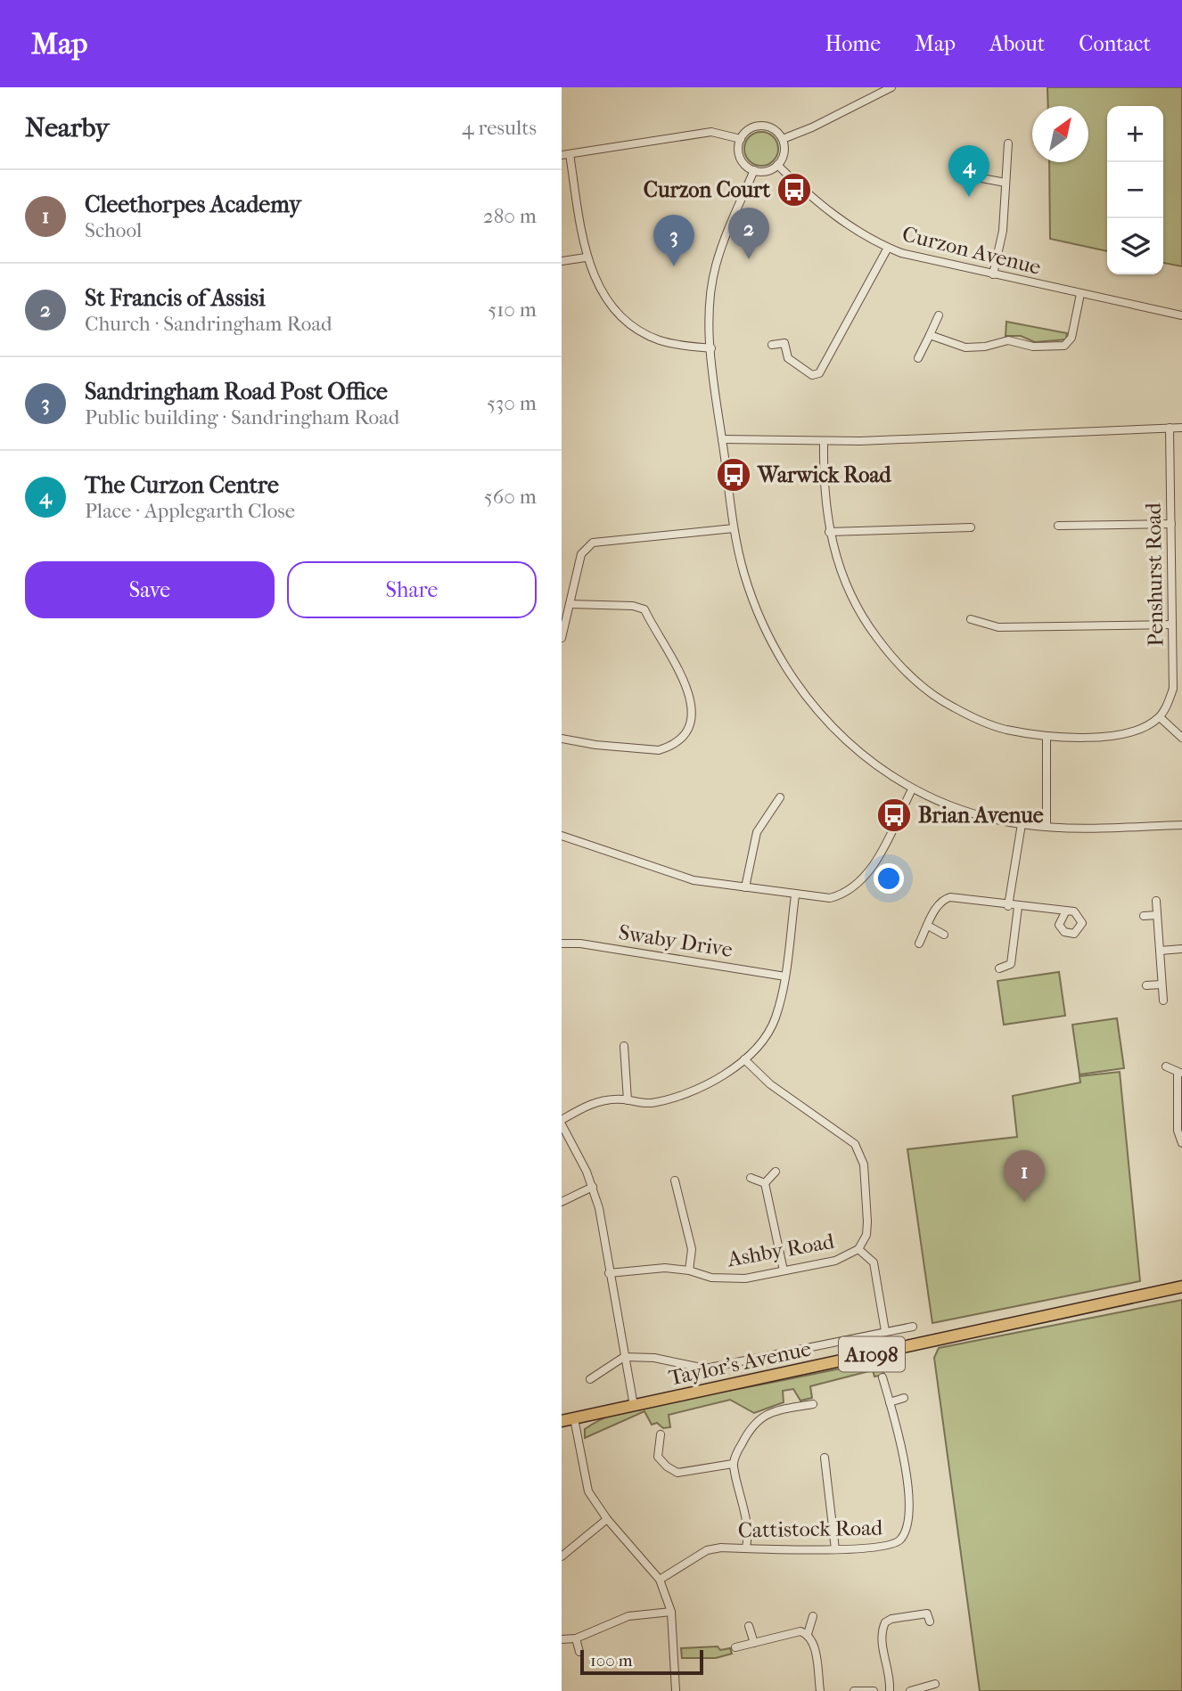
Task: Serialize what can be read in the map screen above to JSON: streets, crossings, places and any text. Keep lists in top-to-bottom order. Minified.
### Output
{"streets":{"main road":["A1098","Taylor's Avenue"],"street":["Curzon Avenue","Penshurst Road","Swaby Drive","Ashby Road","Cattistock Road"]},"places":{"bus stop":["Curzon Court","Warwick Road","Brian Avenue"]},"scale_bar":"100 m","north":"top right","page":{"header":"Map","nav":["Home","Map","About","Contact"],"heading":["Nearby","4 results"],"map_buttons":["+","−"],"pins":["4","2","3","1"],"list":[{"mark":"1","name":"Cleethorpes Academy","note":"School","value":"280 m"},{"mark":"2","name":"St Francis of Assisi","note":"Church · Sandringham Road","value":"510 m"},{"mark":"3","name":"Sandringham Road Post Office","note":"Public building · Sandringham Road","value":"530 m"},{"mark":"4","name":"The Curzon Centre","note":"Place · Applegarth Close","value":"560 m"}],"buttons":["Save","Share"],"scale":"100 m"}}
